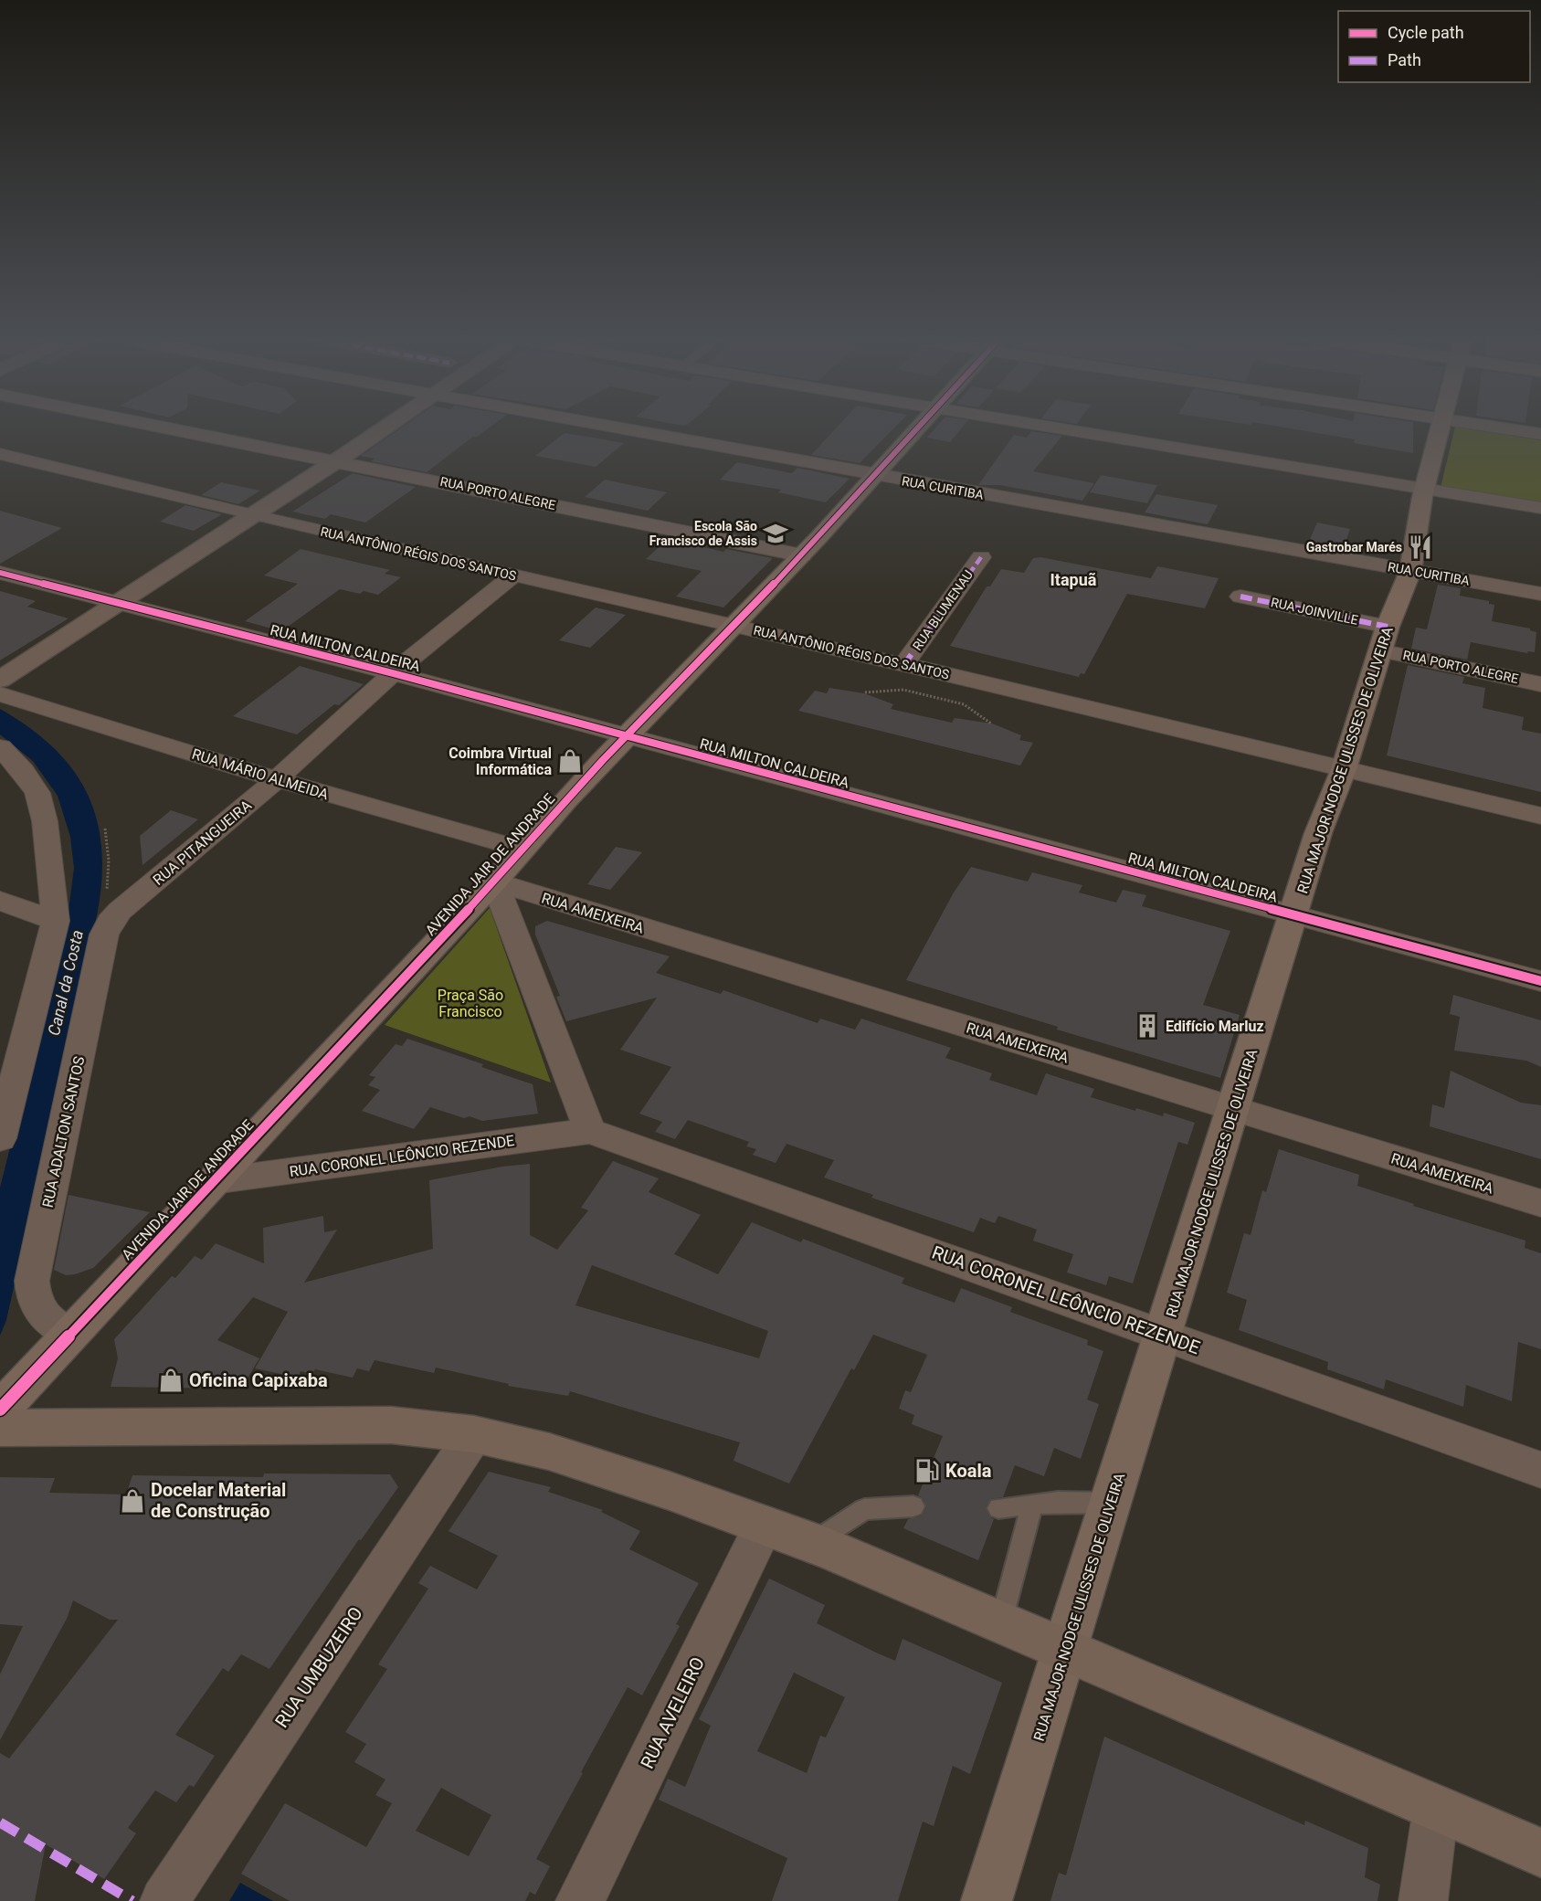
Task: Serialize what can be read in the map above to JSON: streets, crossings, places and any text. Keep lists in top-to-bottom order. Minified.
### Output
{"streets":{"main road":["RUA MAJOR NODGE ULISSES DE OLIVEIRA","AVENIDA JAIR DE ANDRADE"],"street":["RUA CURITIBA","RUA PORTO ALEGRE","RUA ANTÔNIO RÉGIS DOS SANTOS","RUA BLUMENAU","RUA JOINVILLE","RUA MILTON CALDEIRA","RUA MÁRIO ALMEIDA","RUA PITANGUEIRA","RUA AMEIXEIRA","RUA ADALTON SANTOS","RUA CORONEL LEÔNCIO REZENDE","RUA UMBUZEIRO","RUA AVELEIRO"]},"crossings":[["RUA CURITIBA","RUA MAJOR NODGE ULISSES DE OLIVEIRA"],["RUA CURITIBA","AVENIDA JAIR DE ANDRADE"],["RUA PORTO ALEGRE","RUA JOINVILLE"],["RUA PORTO ALEGRE","RUA MAJOR NODGE ULISSES DE OLIVEIRA"],["RUA PORTO ALEGRE","AVENIDA JAIR DE ANDRADE"],["RUA ANTÔNIO RÉGIS DOS SANTOS","RUA BLUMENAU"],["RUA ANTÔNIO RÉGIS DOS SANTOS","RUA MAJOR NODGE ULISSES DE OLIVEIRA"],["RUA ANTÔNIO RÉGIS DOS SANTOS","RUA PITANGUEIRA"],["RUA ANTÔNIO RÉGIS DOS SANTOS","AVENIDA JAIR DE ANDRADE"],["RUA JOINVILLE","RUA MAJOR NODGE ULISSES DE OLIVEIRA"],["RUA MILTON CALDEIRA","RUA MAJOR NODGE ULISSES DE OLIVEIRA"],["RUA MILTON CALDEIRA","RUA PITANGUEIRA"],["RUA MILTON CALDEIRA","AVENIDA JAIR DE ANDRADE"],["RUA MAJOR NODGE ULISSES DE OLIVEIRA","RUA AMEIXEIRA"],["RUA MAJOR NODGE ULISSES DE OLIVEIRA","RUA CORONEL LEÔNCIO REZENDE"],["RUA MÁRIO ALMEIDA","RUA PITANGUEIRA"],["RUA MÁRIO ALMEIDA","AVENIDA JAIR DE ANDRADE"],["RUA PITANGUEIRA","RUA ADALTON SANTOS"],["AVENIDA JAIR DE ANDRADE","RUA AMEIXEIRA"],["AVENIDA JAIR DE ANDRADE","RUA ADALTON SANTOS"],["AVENIDA JAIR DE ANDRADE","RUA CORONEL LEÔNCIO REZENDE"]],"districts":["Itapuã"],"water":["Canal da Costa"],"parks":["Praça São Francisco"],"places":{"school or university":["Escola São Francisco de Assis"],"restaurant":["Gastrobar Marés"],"shop":["Coimbra Virtual Informática","Oficina Capixaba","Docelar Material de Construção"],"building":["Edifício Marluz"],"fuel station":["Koala"]},"legend":["Cycle path","Path"]}
